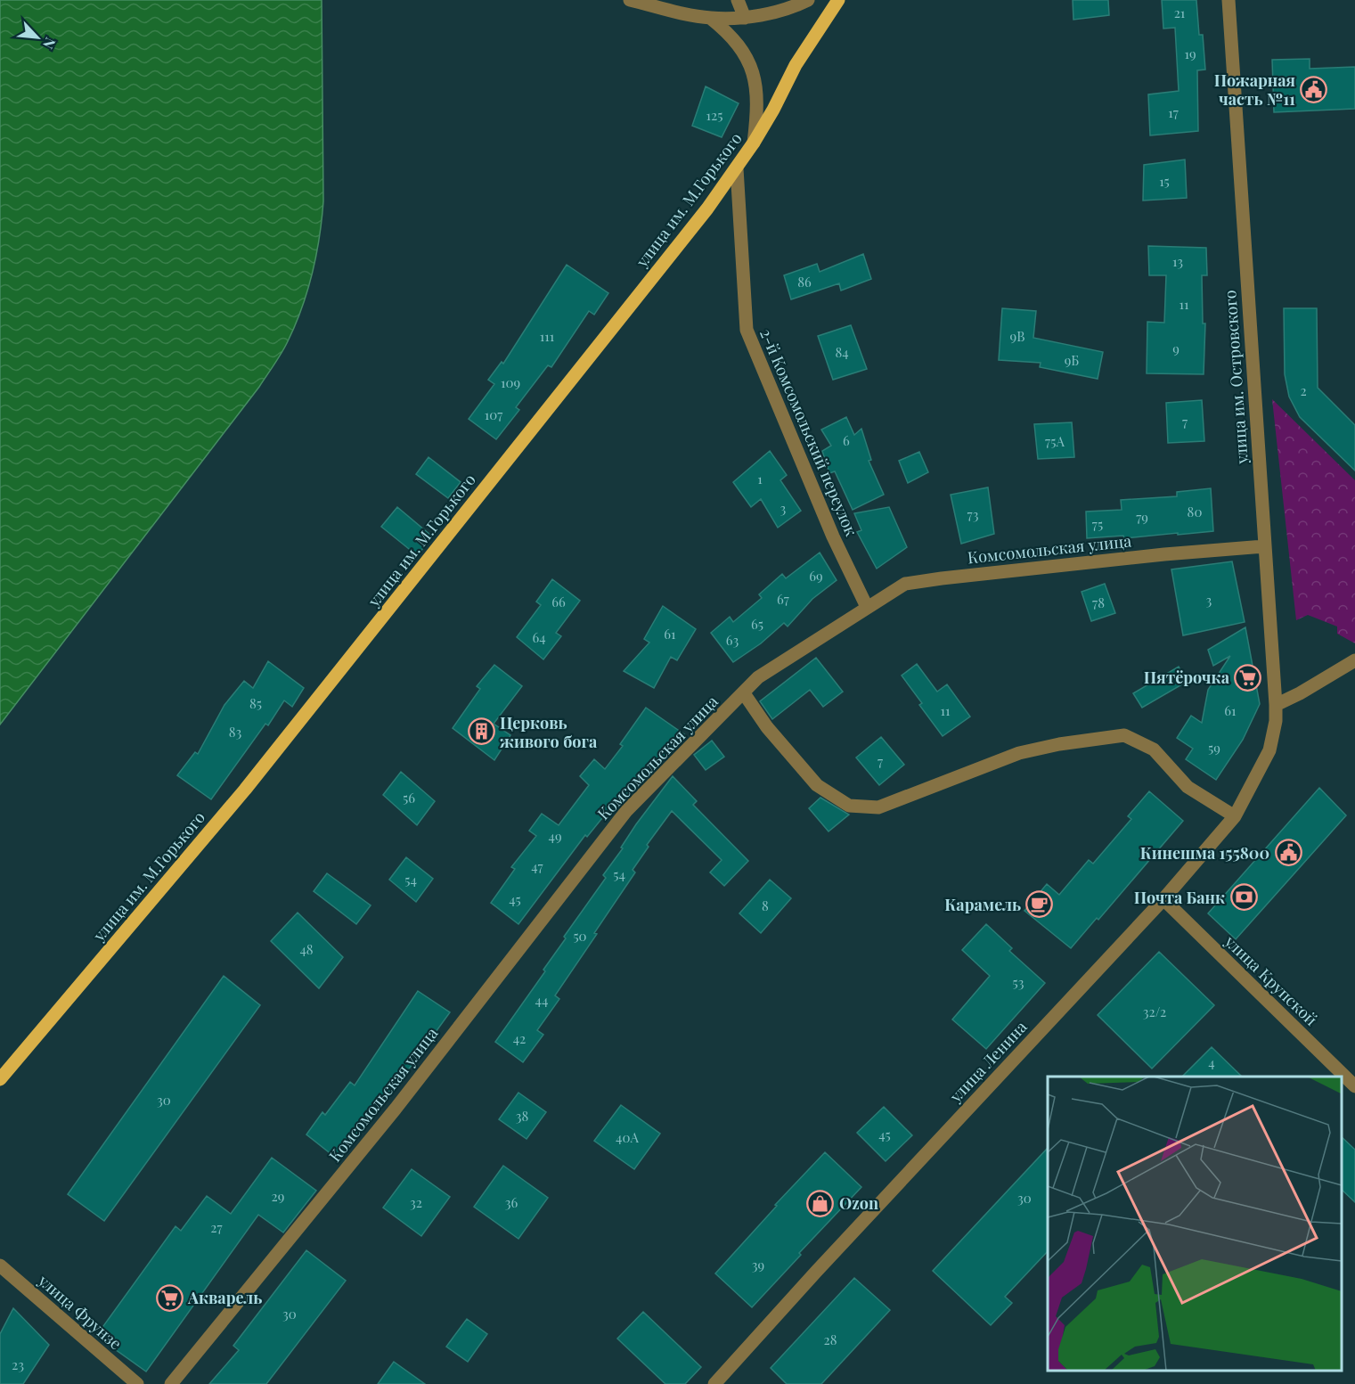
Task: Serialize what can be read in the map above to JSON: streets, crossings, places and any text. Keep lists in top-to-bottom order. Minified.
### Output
{"streets":{"main road":["улица им. М.Горького"],"street":["улица им. Островского","2-й Комсомольский переулок","Комсомольская улица","улица Крупской","улица Ленина","улица Фрунзе"]},"crossings":[["улица им. М.Горького","2-й Комсомольский переулок"],["улица им. Островского","Комсомольская улица"],["улица им. Островского","улица Ленина"],["2-й Комсомольский переулок","Комсомольская улица"],["улица Крупской","улица Ленина"]],"places":{"public building":["Пожарная часть №11","Кинешма 155800"],"supermarket":["Пятёрочка","Акварель"],"building":["Церковь живого бога"],"bank":["Почта Банк"],"cafe":["Карамель"],"shop":["Ozon"]},"house_numbers":["21","19","17","125","15","13","86","11","111","9В","9","84","9Б","109","2","107","7","6","75А","1","3","80","73","79","75","69","67","3","66","78","65","61","64","63","85","11","61","83","59","7","56","49","47","54","54","45","8","50","48","53","44","32/2","42","4","30","38","45","40А","29","30","32","36","27","39","30","28","23"],"north":"bottom right"}
